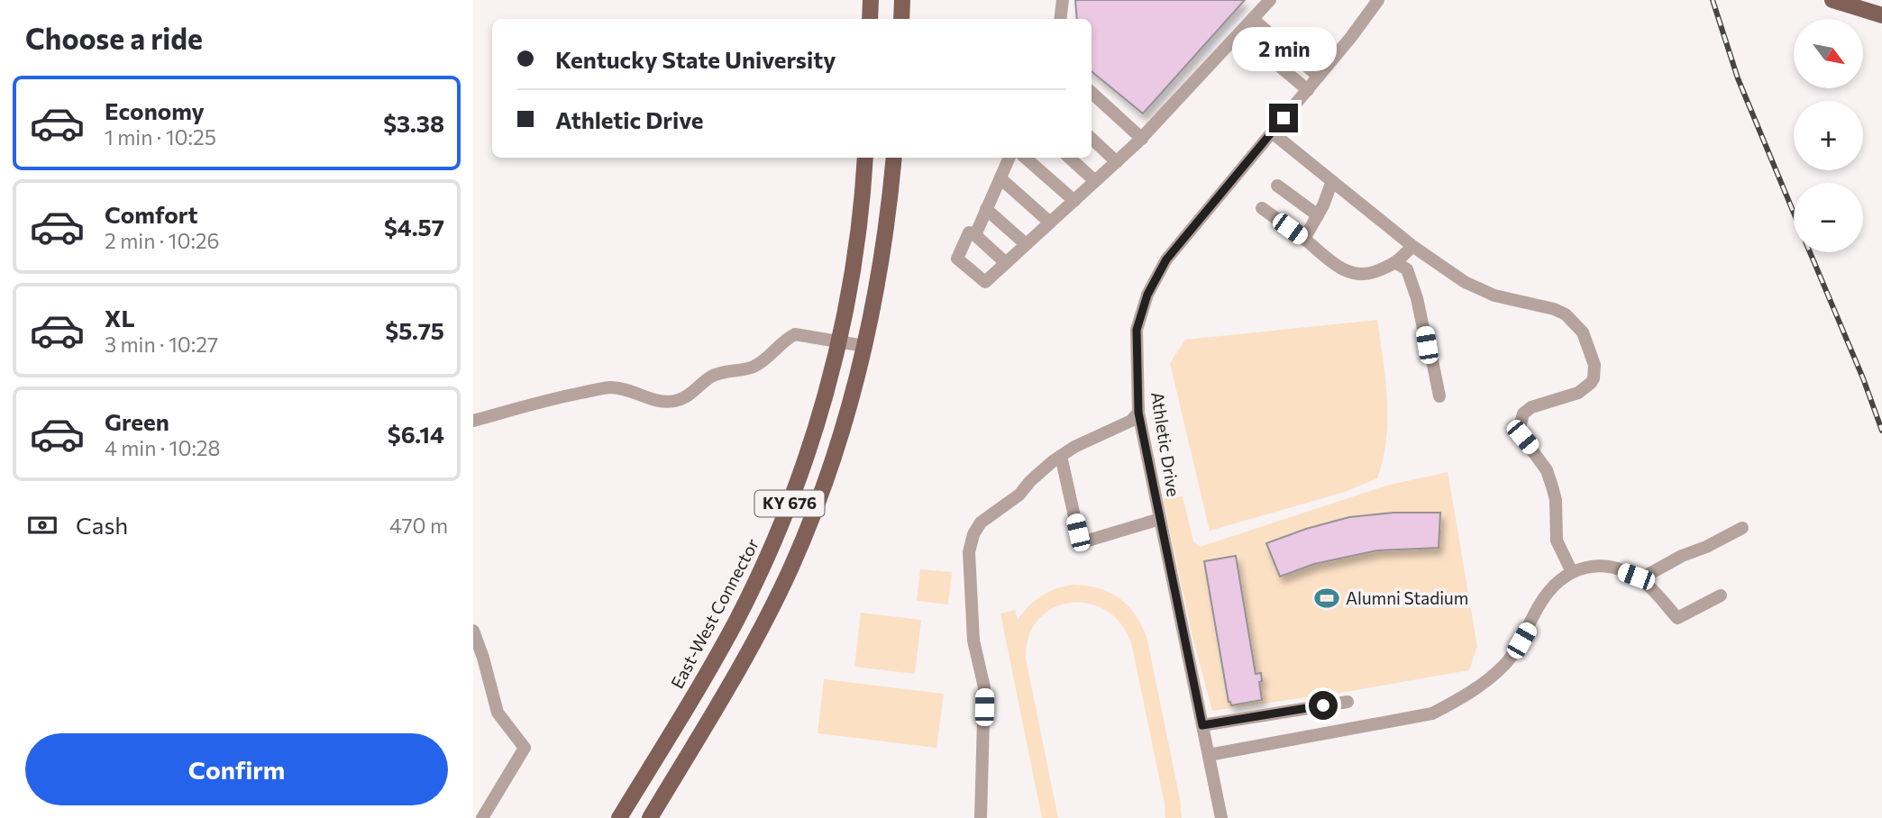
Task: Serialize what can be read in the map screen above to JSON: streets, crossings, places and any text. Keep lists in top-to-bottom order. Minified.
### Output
{"streets":{"main road":["KY 676","East-West Connector"],"street":["Athletic Drive"]},"places":{"sports":["Alumni Stadium"]},"north":"bottom right","page":{"heading":"Choose a ride","map_buttons":["+","−"],"banner":["Kentucky State University","Athletic Drive"],"bubble":"2 min","list":[{"name":"Economy","note":"1 min · 10:25","value":"$3.38"},{"name":"Comfort","note":"2 min · 10:26","value":"$4.57"},{"name":"XL","note":"3 min · 10:27","value":"$5.75"},{"name":"Green","note":"4 min · 10:28","value":"$6.14"}],"pay":["Cash","470 m"],"buttons":"Confirm"}}
